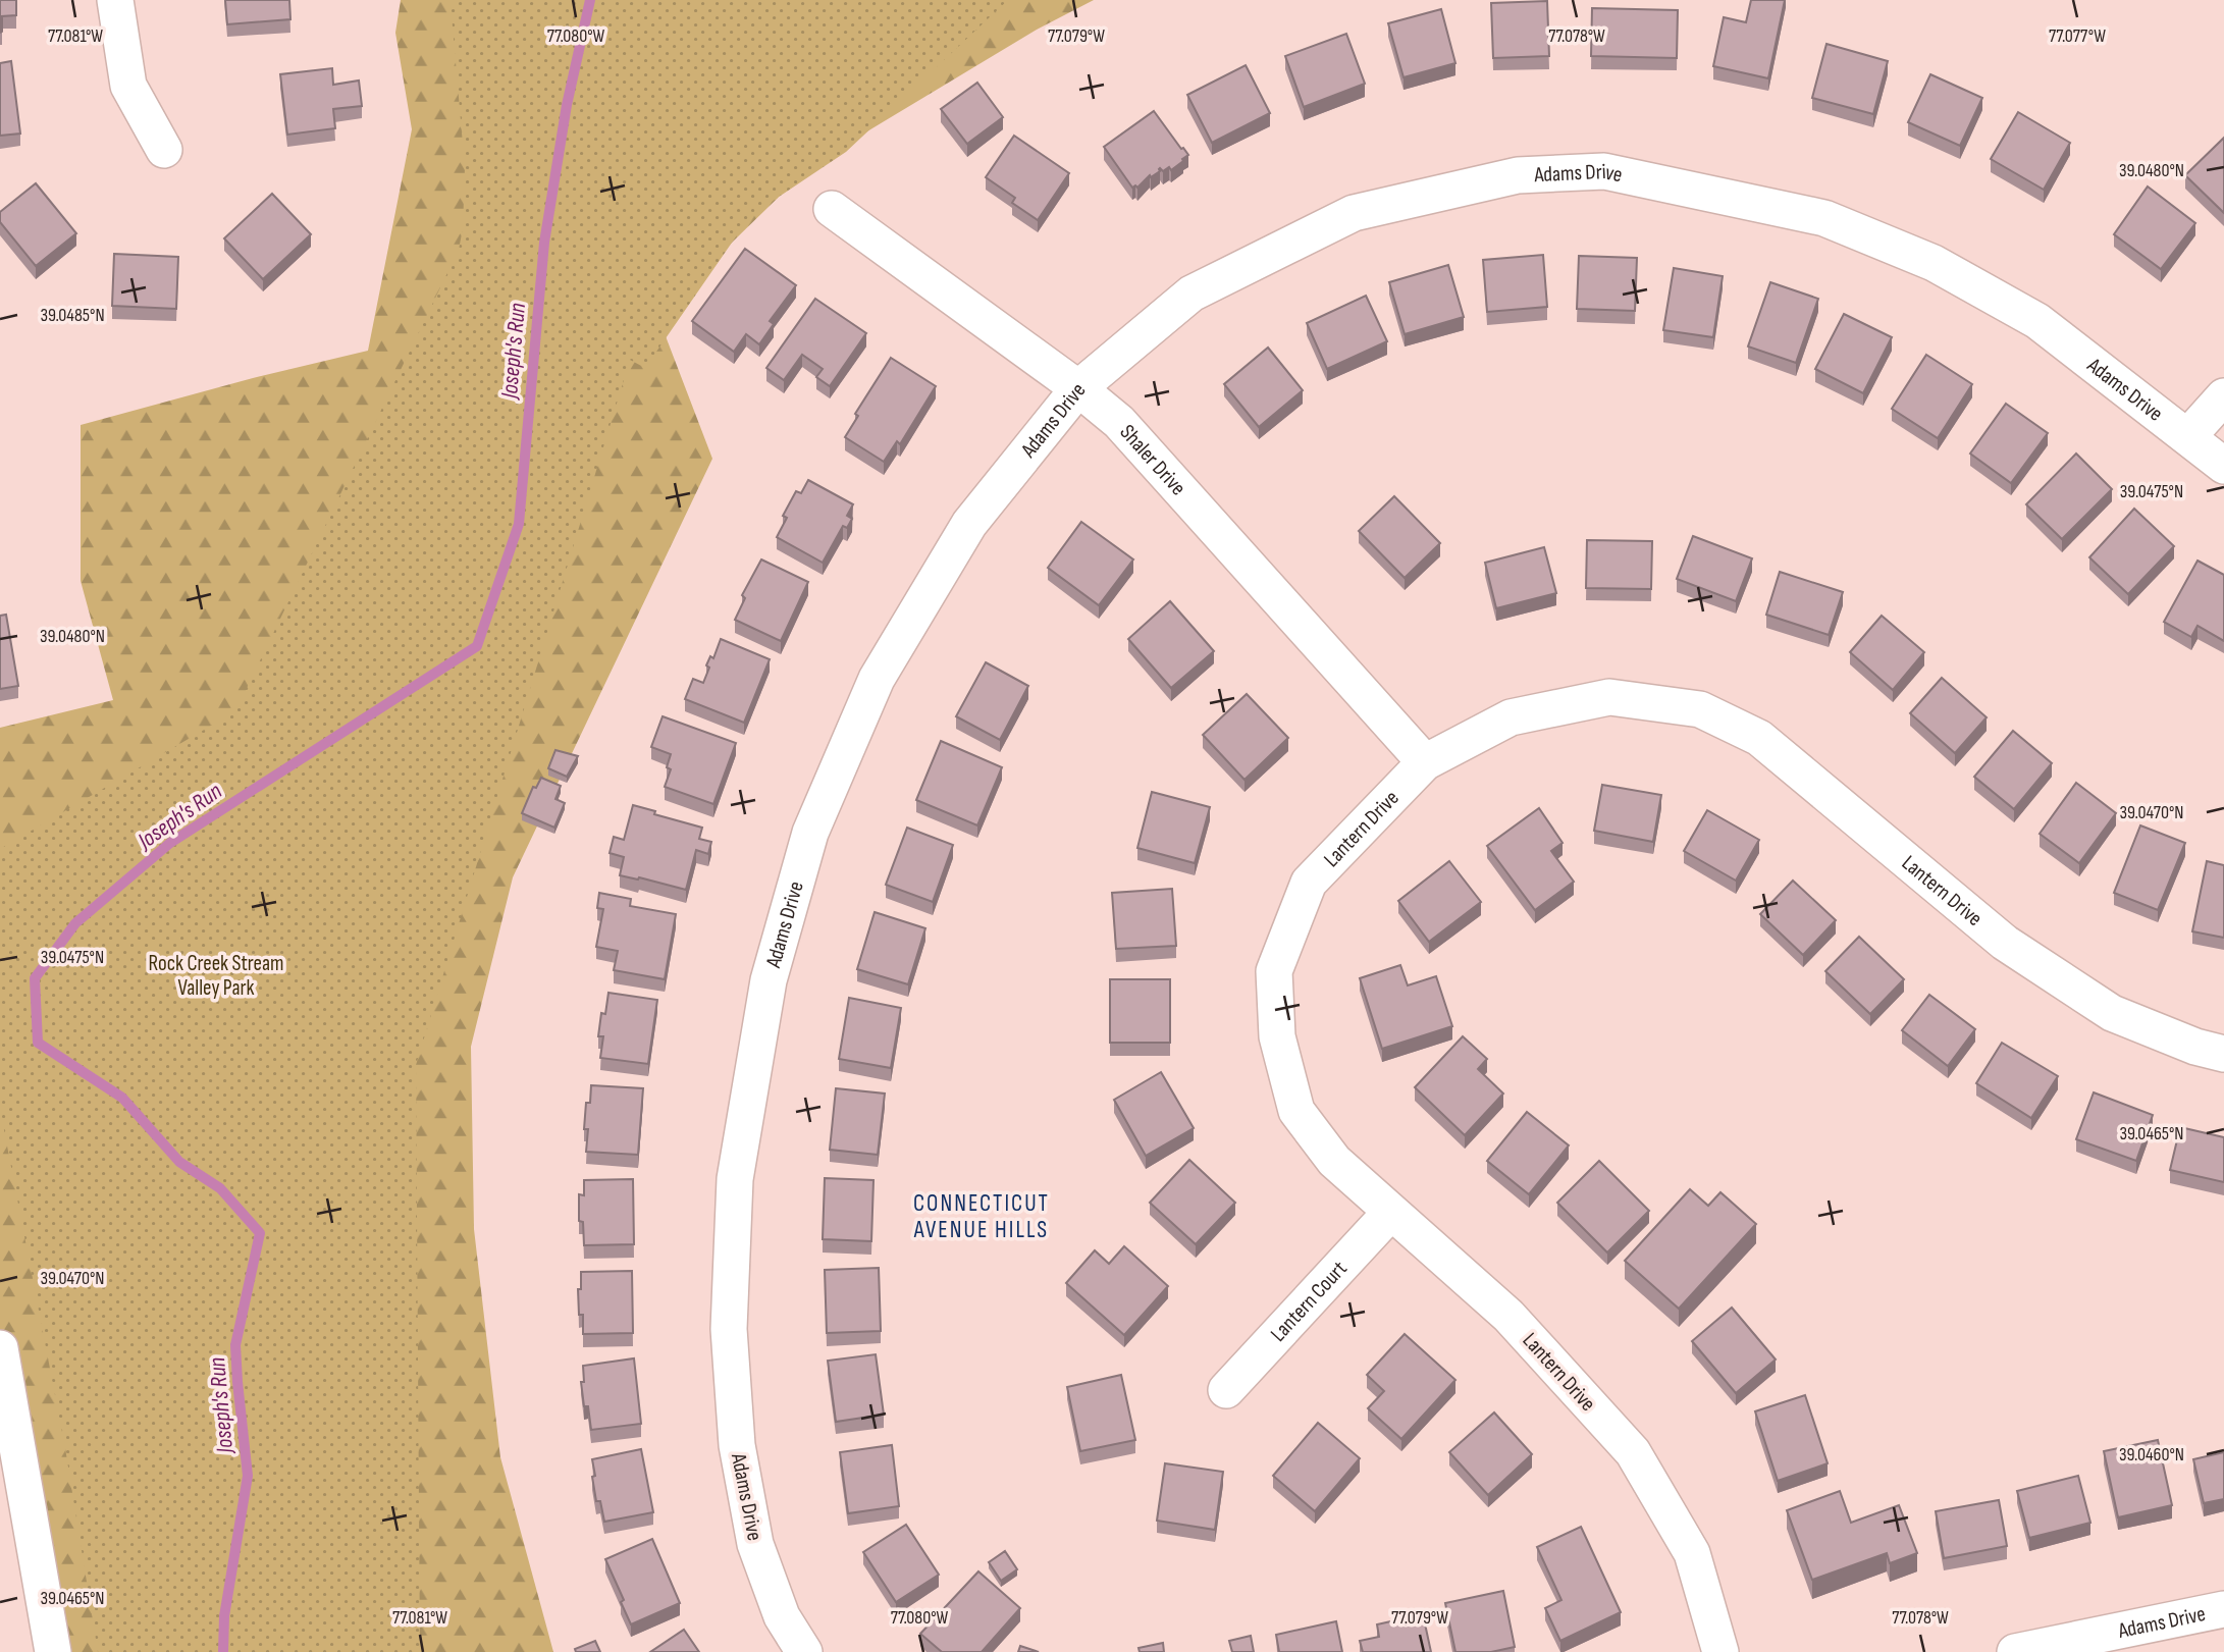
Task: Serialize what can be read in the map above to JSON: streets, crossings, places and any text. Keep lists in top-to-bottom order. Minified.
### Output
{"streets":{"street":["Adams Drive","Shaler Drive","Lantern Drive","Lantern Court"]},"crossings":[["Adams Drive","Shaler Drive"],["Shaler Drive","Lantern Drive"],["Lantern Drive","Lantern Court"]],"districts":["CONNECTICUT AVENUE HILLS"],"water":["Joseph's Run"],"parks":["Rock Creek Stream Valley Park"],"coordinates":["77.081°W","77.080°W","77.079°W","77.078°W","77.077°W","39.0480°N","39.0485°N","39.0475°N","39.0470°N","39.0465°N","39.0460°N"]}
